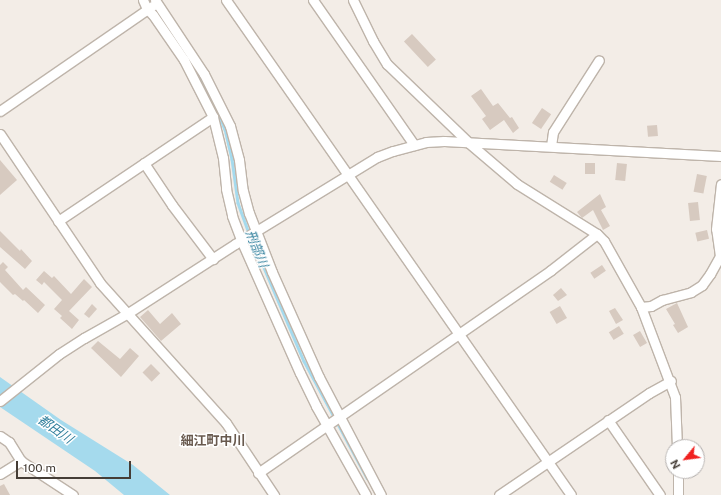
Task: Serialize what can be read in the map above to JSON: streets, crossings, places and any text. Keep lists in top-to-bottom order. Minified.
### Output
{"districts":["細江町中川"],"water":["刑部川","都田川"],"scale_bar":"100 m","north":"bottom left"}
